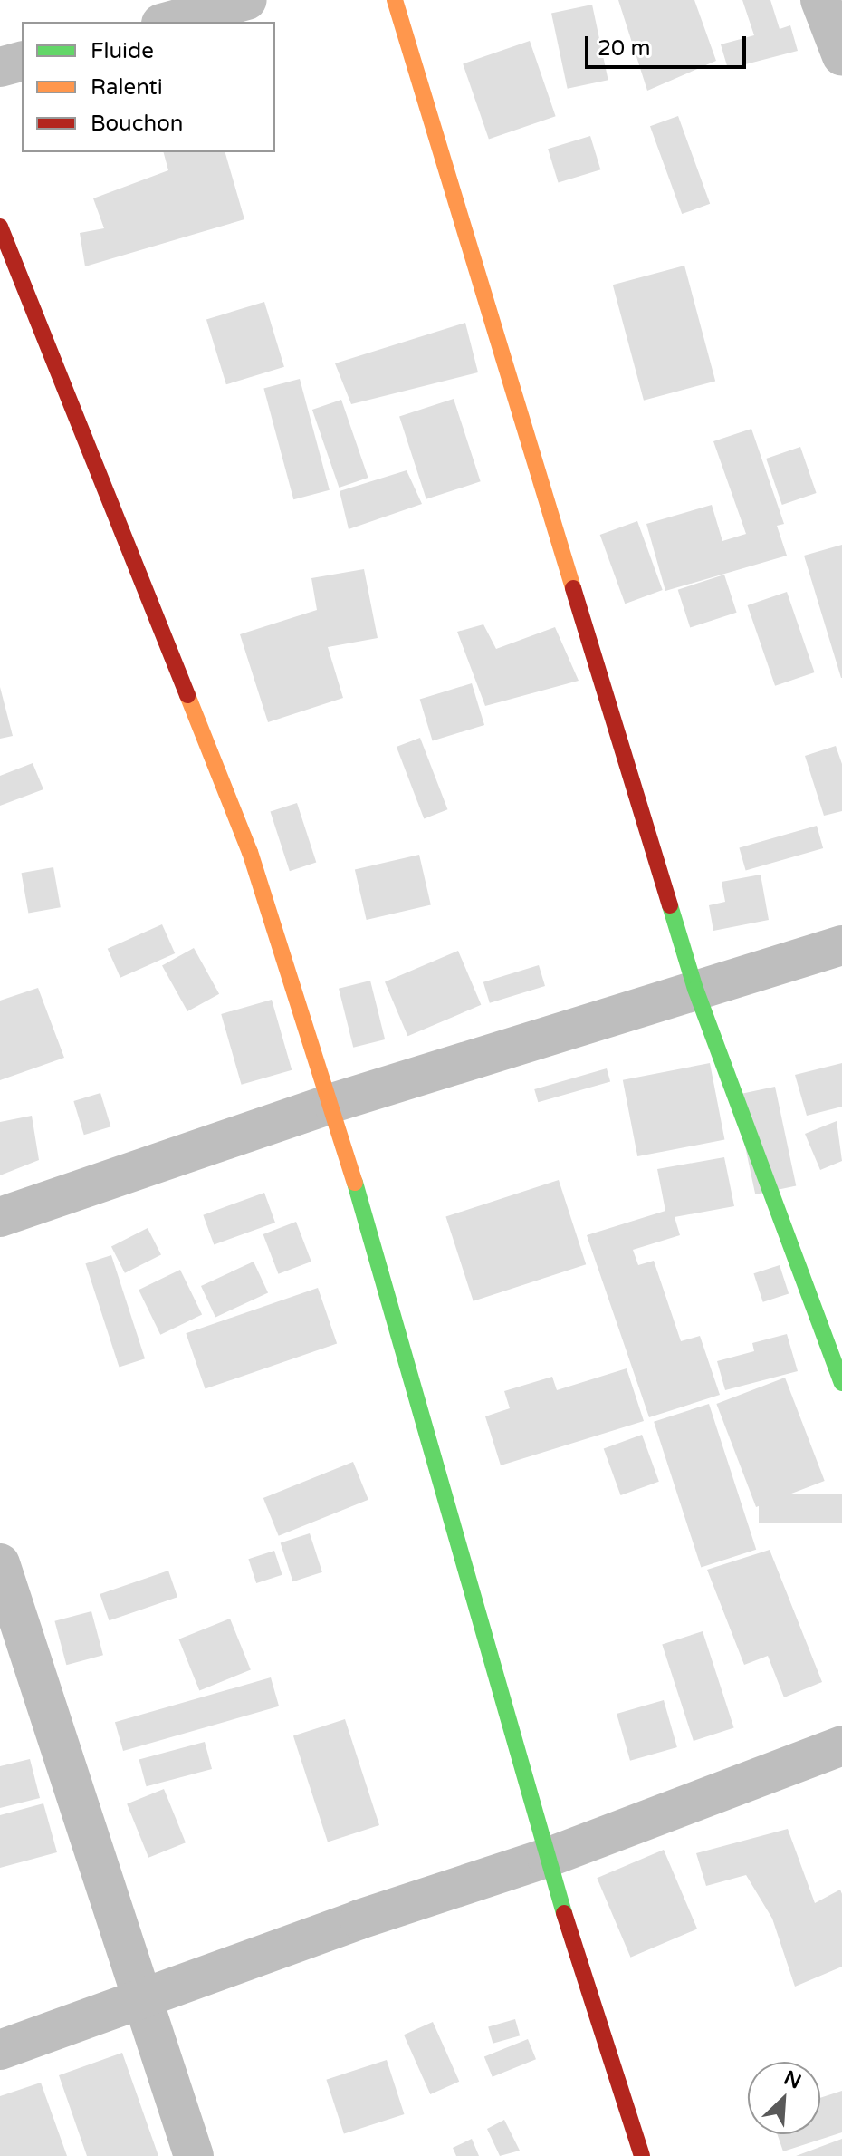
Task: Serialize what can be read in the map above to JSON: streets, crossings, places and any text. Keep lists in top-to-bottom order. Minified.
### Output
{"legend":["Fluide","Ralenti","Bouchon"],"scale_bar":"20 m","north":"top right"}
